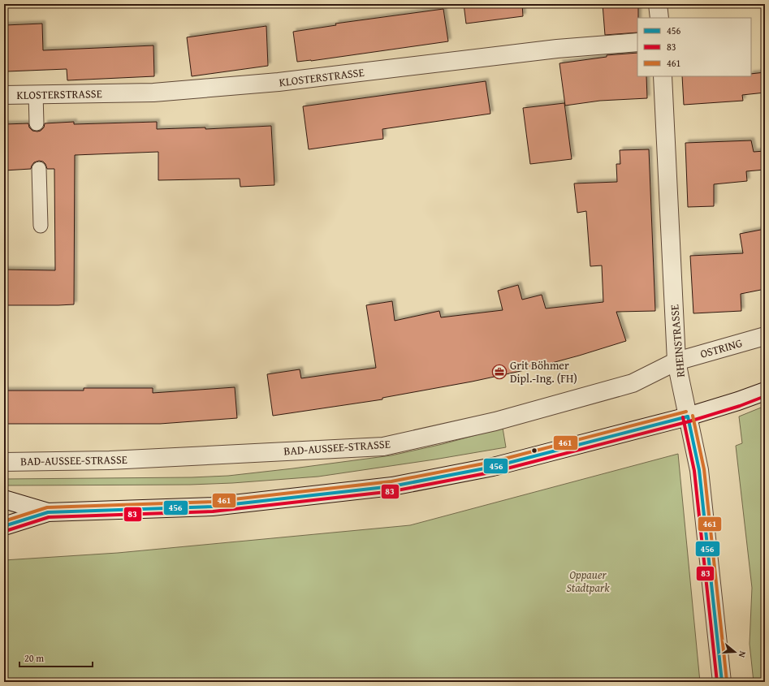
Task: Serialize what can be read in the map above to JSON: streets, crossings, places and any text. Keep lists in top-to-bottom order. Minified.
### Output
{"streets":{"street":["KLOSTERSTRASSE","RHEINSTRASSE","OSTRING","BAD-AUSSEE-STRASSE"]},"crossings":[["RHEINSTRASSE","OSTRING"],["RHEINSTRASSE","BAD-AUSSEE-STRASSE"],["OSTRING","BAD-AUSSEE-STRASSE"]],"parks":["Oppauer Stadtpark"],"places":{"office":["Grit Böhmer Dipl.-Ing. (FH)"]},"lines":["transit line 83","transit line 461","transit line 456"],"legend":["456","83","461"],"scale_bar":"20 m","north":"right"}
